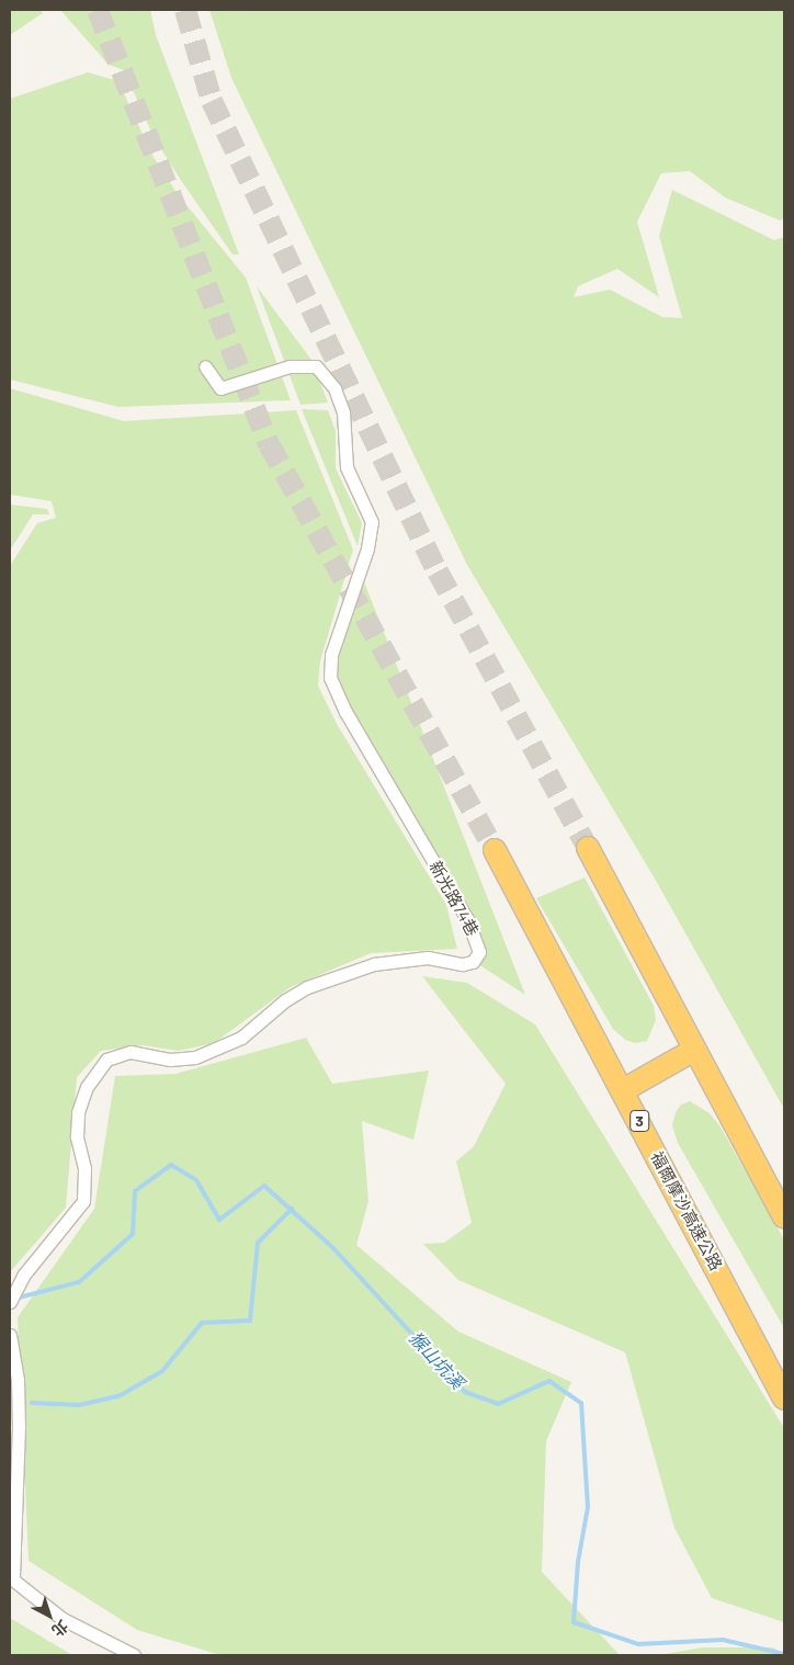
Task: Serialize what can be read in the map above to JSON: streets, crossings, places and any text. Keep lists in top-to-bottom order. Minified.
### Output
{"streets":{"highway":["3","福爾摩沙高速公路"],"street":["新光路74巷"]},"water":["猴山坑溪"],"north":"bottom right"}
